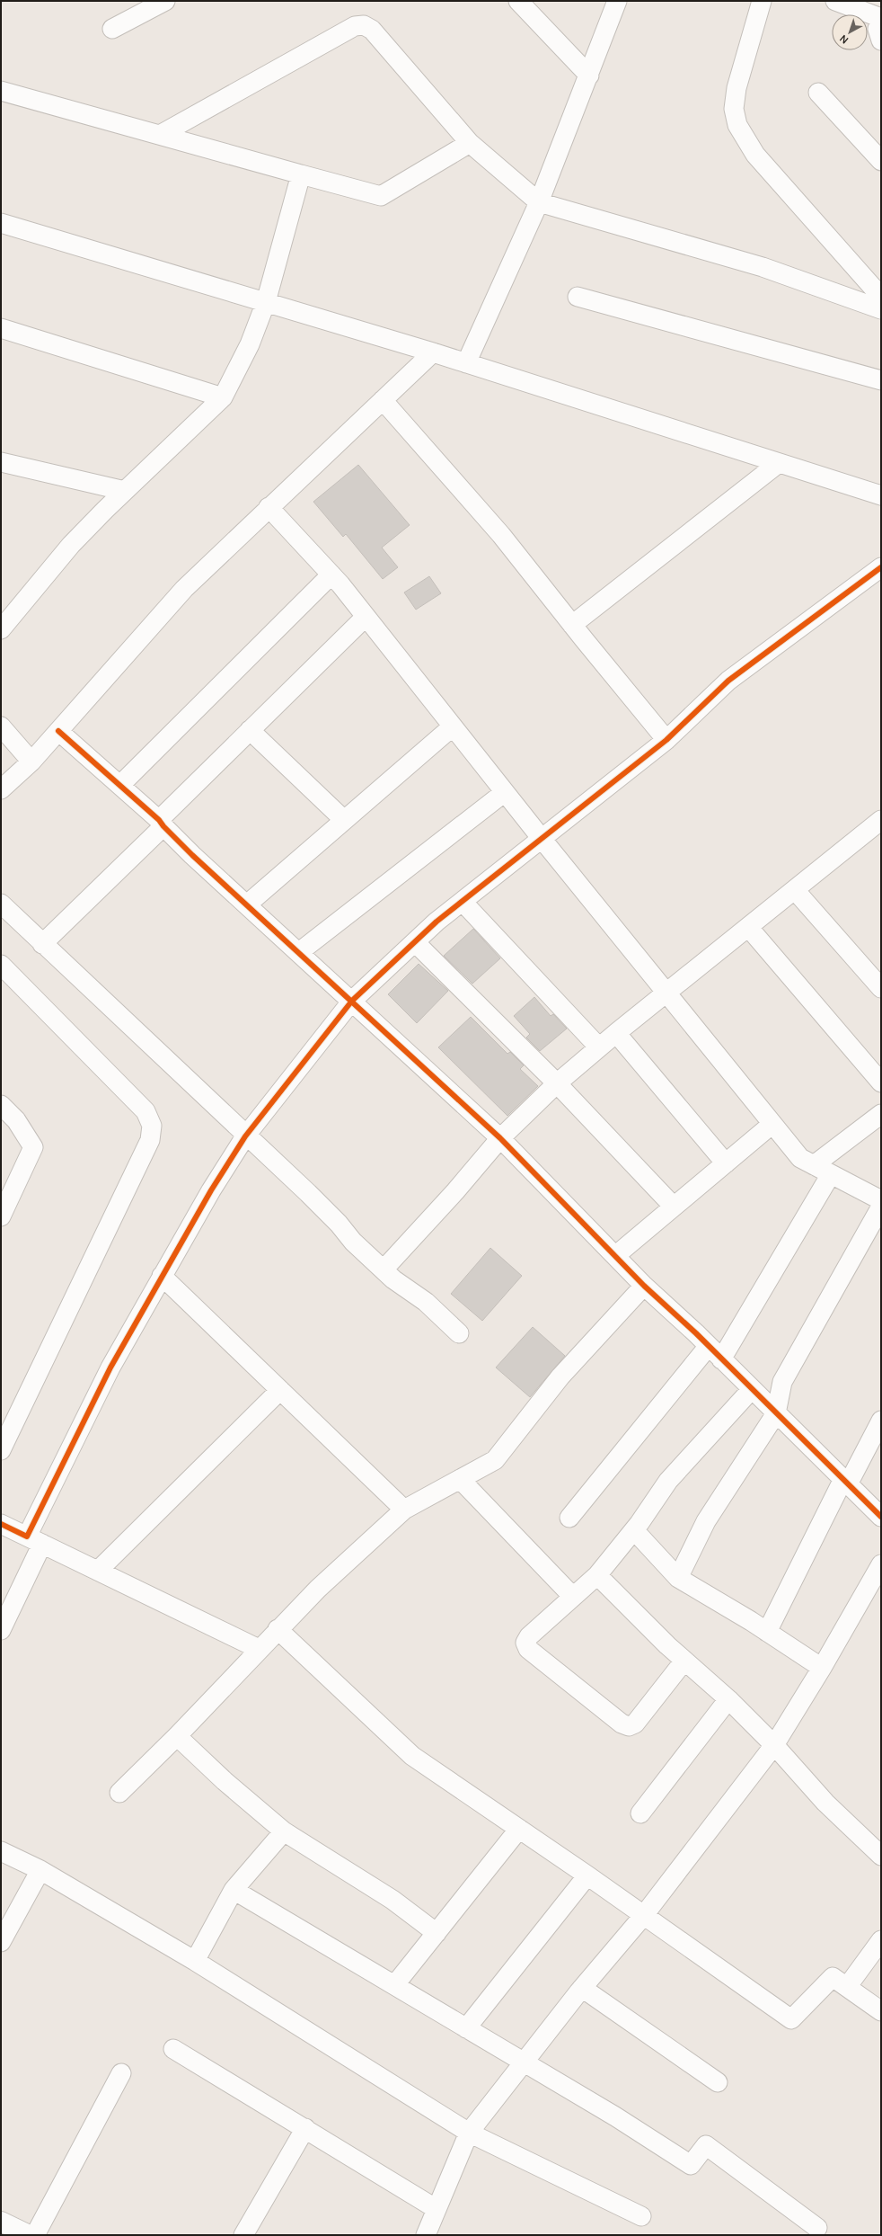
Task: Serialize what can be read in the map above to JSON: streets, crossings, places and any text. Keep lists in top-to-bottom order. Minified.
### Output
{"north":"bottom left"}
